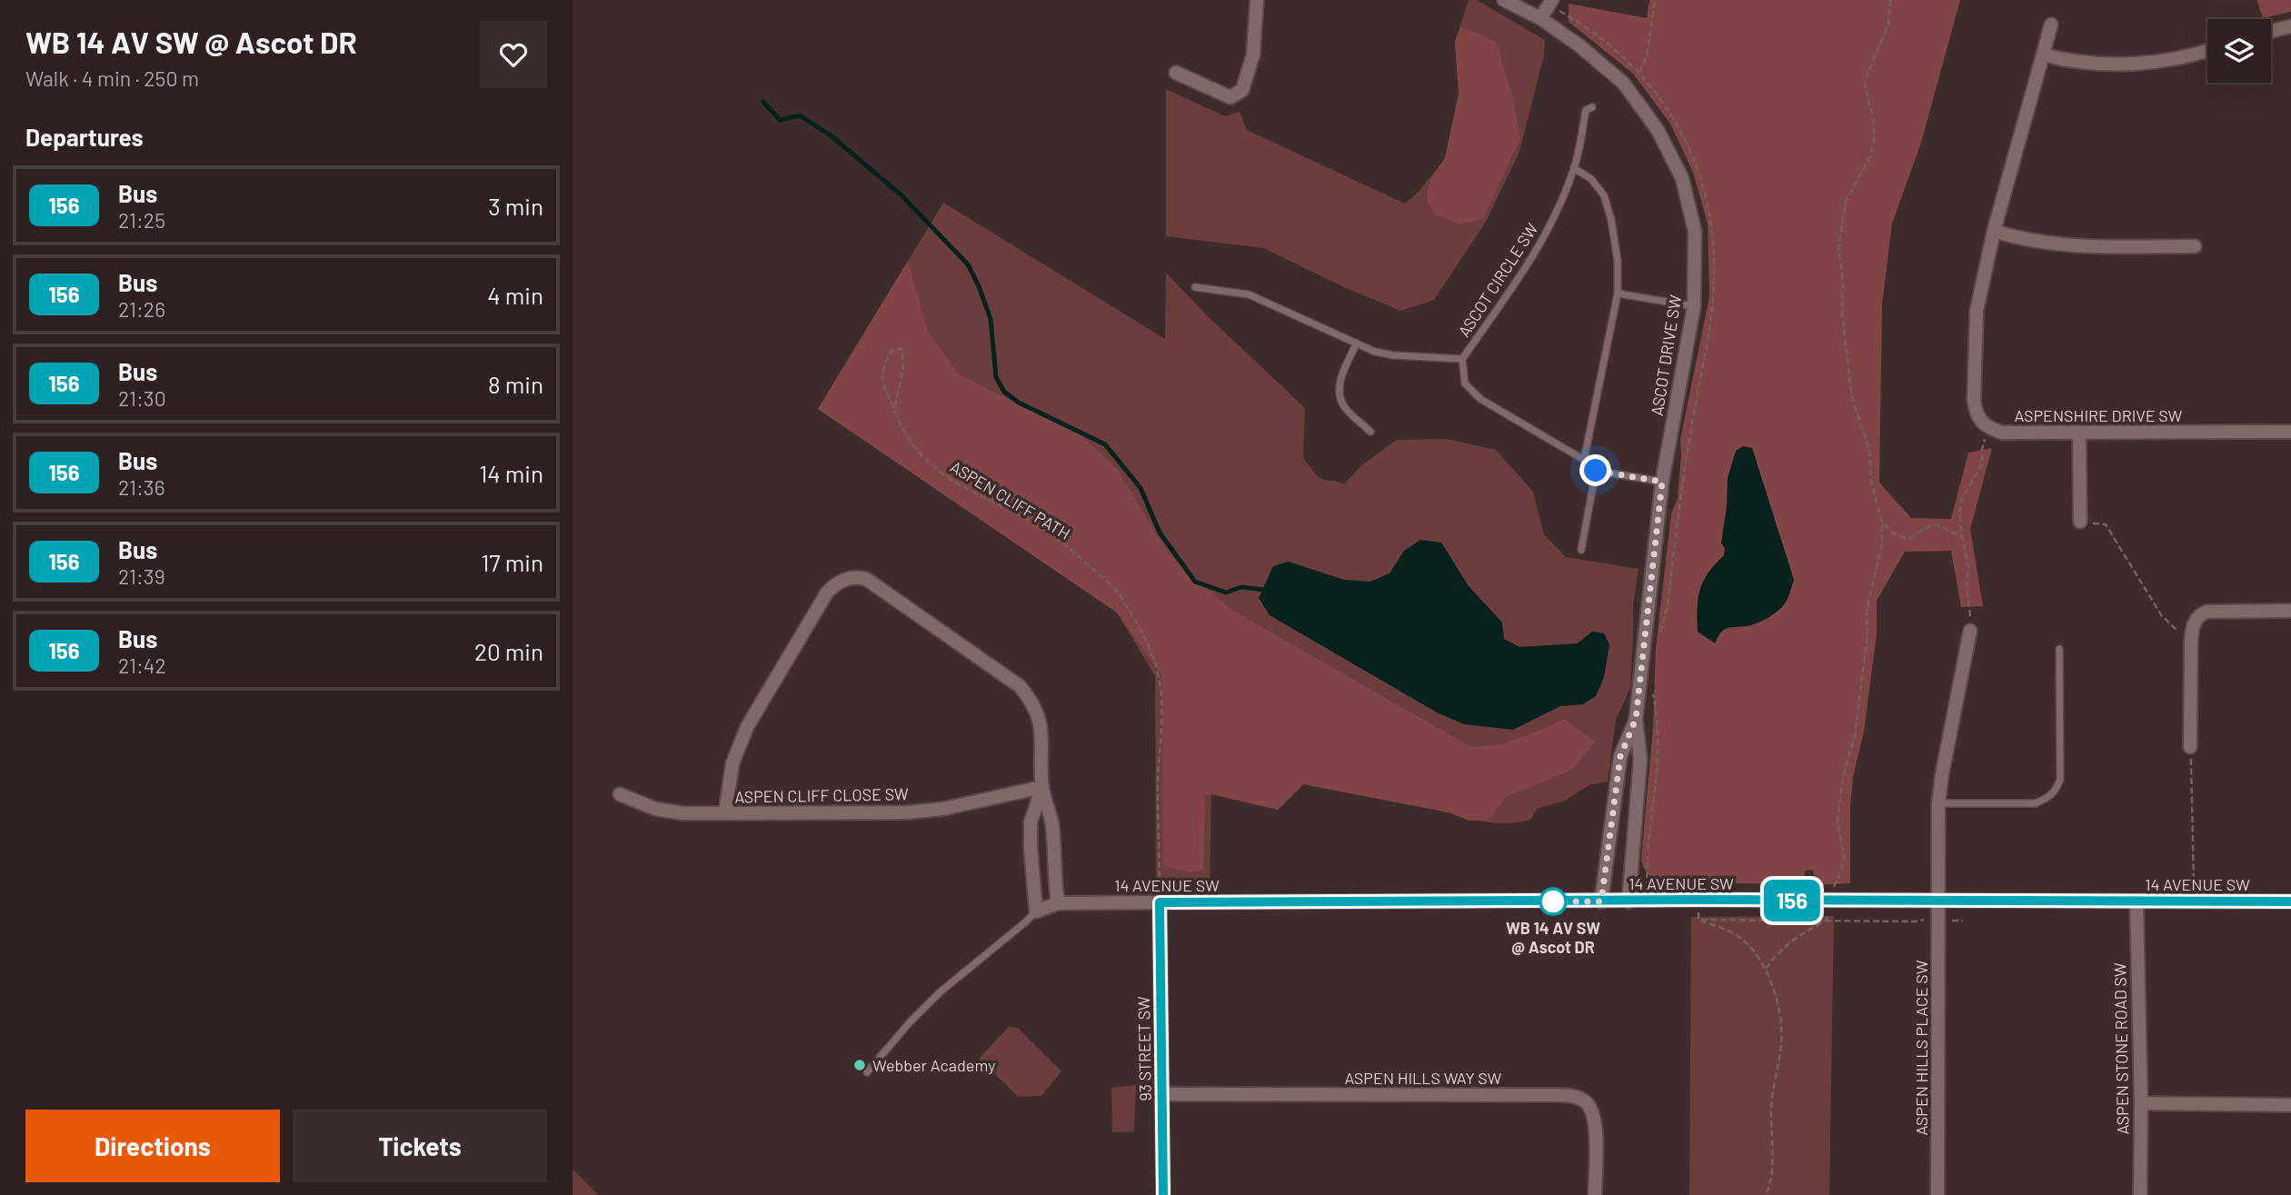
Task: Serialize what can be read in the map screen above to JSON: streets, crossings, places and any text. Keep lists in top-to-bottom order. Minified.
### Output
{"streets":{"street":["ASCOT DRIVE SW","ASPENSHIRE DRIVE SW","ASPEN CLIFF CLOSE SW","14 AVENUE SW","ASPEN HILLS PLACE SW","93 STREET SW","ASPEN STONE ROAD SW","ASPEN HILLS WAY SW"],"lane":["ASCOT CIRCLE SW"],"path":["ASPEN CLIFF PATH"]},"crossings":[["ASCOT DRIVE SW","14 AVENUE SW"],["ASPEN CLIFF CLOSE SW","14 AVENUE SW"],["14 AVENUE SW","ASPEN HILLS PLACE SW"],["14 AVENUE SW","93 STREET SW"],["14 AVENUE SW","ASPEN STONE ROAD SW"],["93 STREET SW","ASPEN HILLS WAY SW"]],"places":["WB 14 AV SW @ Ascot DR","Webber Academy"],"lines":["bus line 156"],"page":{"heading":[["WB 14 AV SW @ Ascot DR","Walk · 4 min · 250 m"],"Departures"],"on_map":"156","list":[{"mark":"156","name":"Bus","note":"21:25","value":"3 min"},{"mark":"156","name":"Bus","note":"21:26","value":"4 min"},{"mark":"156","name":"Bus","note":"21:30","value":"8 min"},{"mark":"156","name":"Bus","note":"21:36","value":"14 min"},{"mark":"156","name":"Bus","note":"21:39","value":"17 min"},{"mark":"156","name":"Bus","note":"21:42","value":"20 min"}],"buttons":["Directions","Tickets"]}}
